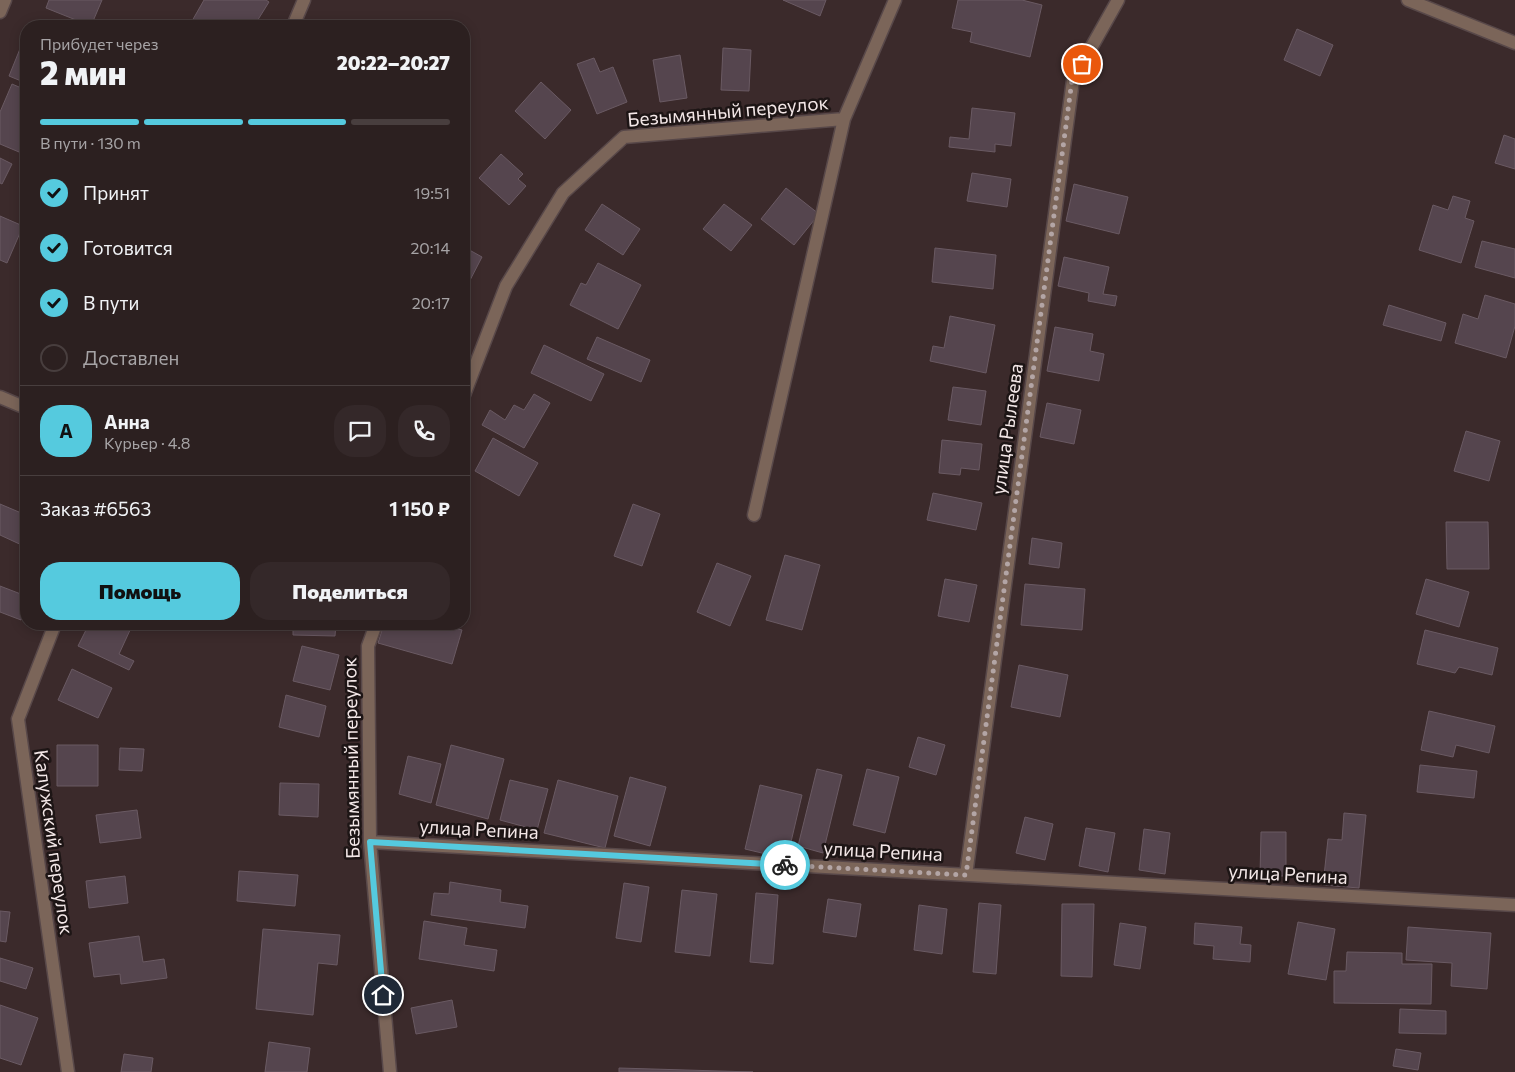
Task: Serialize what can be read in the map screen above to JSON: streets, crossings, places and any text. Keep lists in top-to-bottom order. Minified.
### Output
{"streets":{"street":["Безымянный переулок","улица Рылеева","улица Репина","Калужский переулок"]},"crossings":[["Безымянный переулок","улица Репина"],["улица Рылеева","улица Репина"]],"page":{"heading":["2 мин","Прибудет через","20:22–20:27"],"panel":["Анна","Курьер · 4.8","Заказ #6563","1 150 ₽"],"bar":"В пути · 130 m","list":[["Принят","19:51"],["Готовится","20:14"],["В пути","20:17"],"Доставлен"],"round":"А","buttons":["Помощь","Поделиться"]}}
